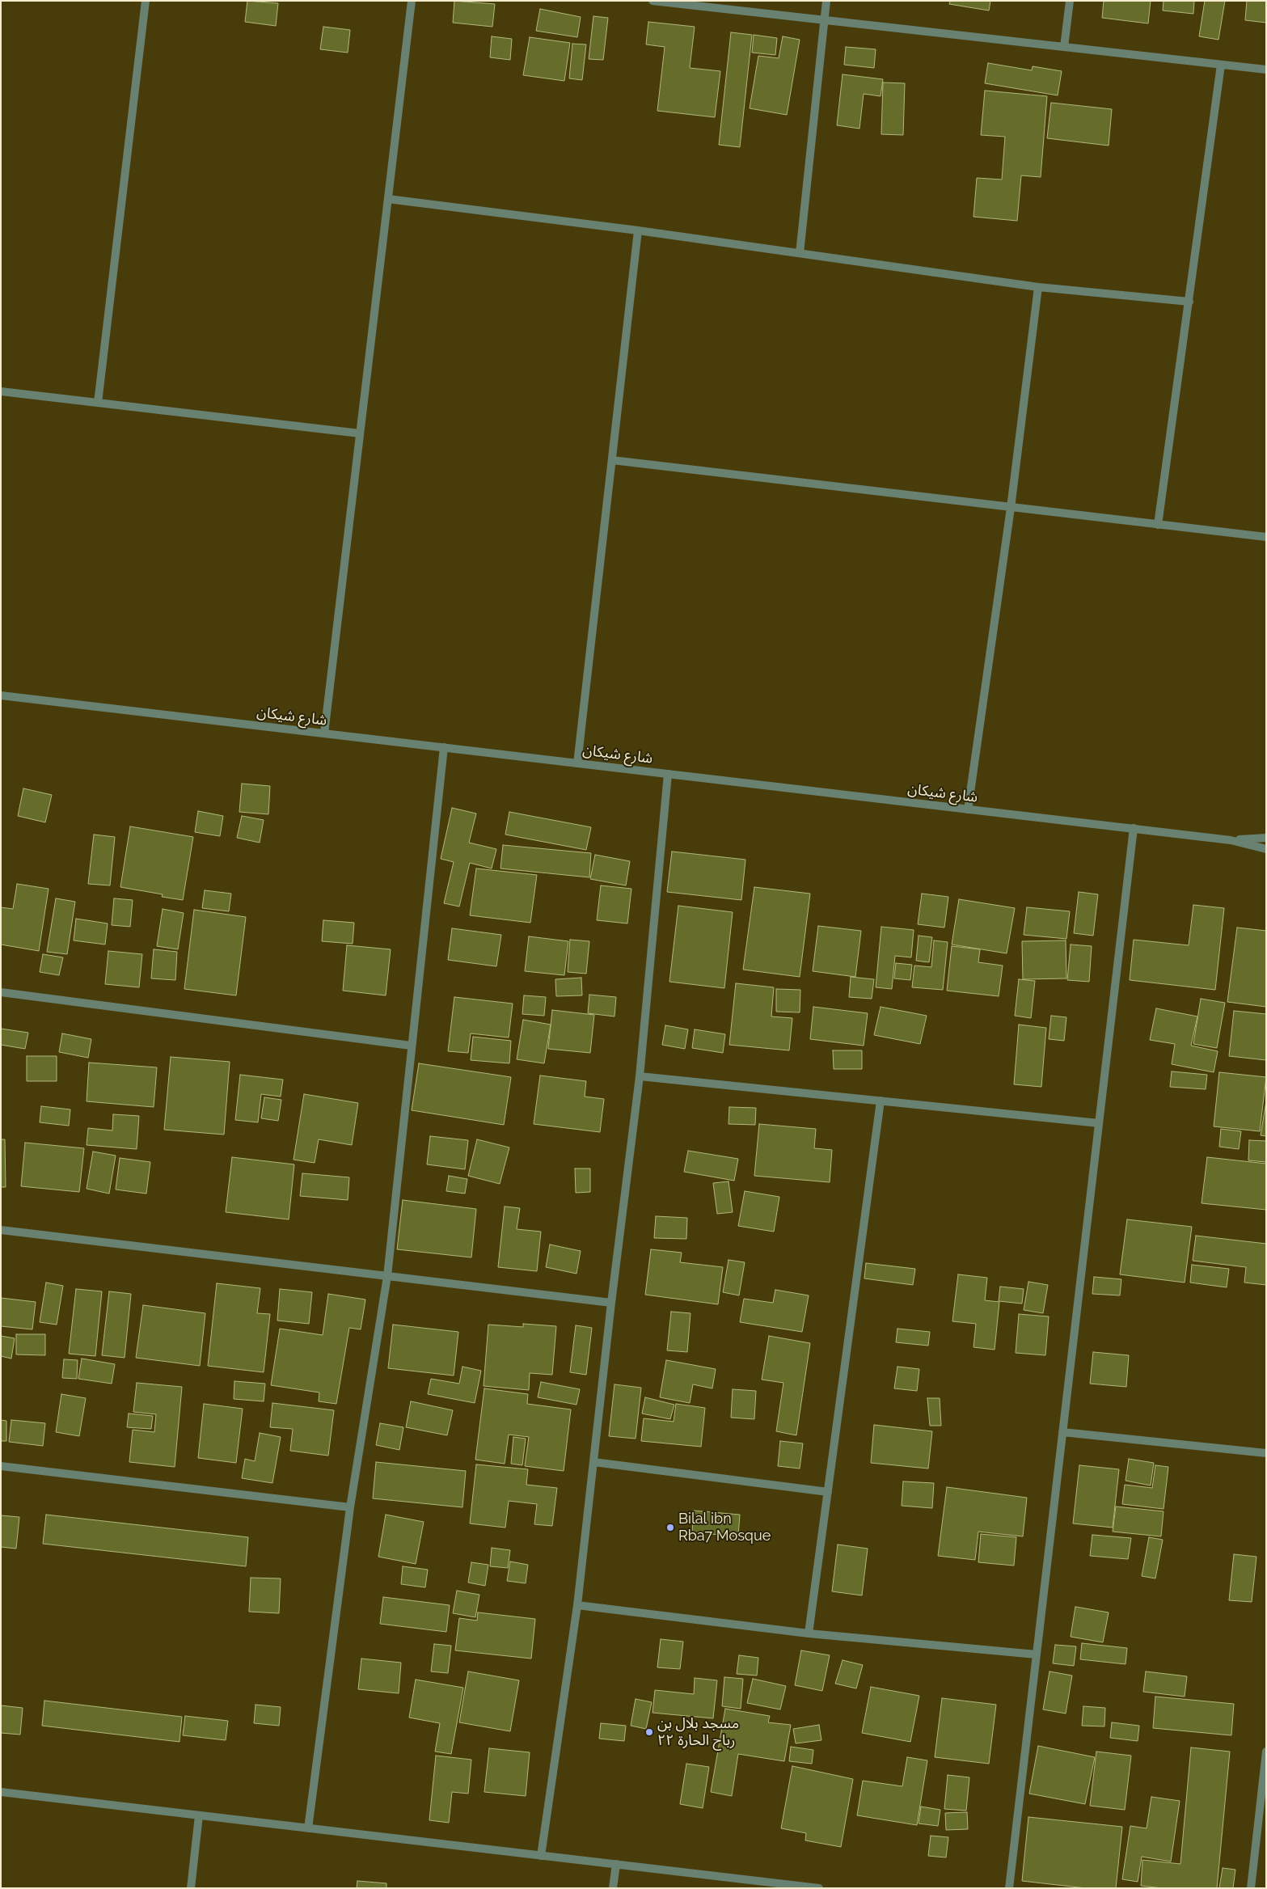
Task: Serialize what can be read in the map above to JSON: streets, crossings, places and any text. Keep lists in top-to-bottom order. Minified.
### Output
{"streets":{"street":["شارع شيكان"]},"places":["Bilal ibn Rba7 Mosque","مسجد بلال بن رباح الحارة ٢٢"]}
